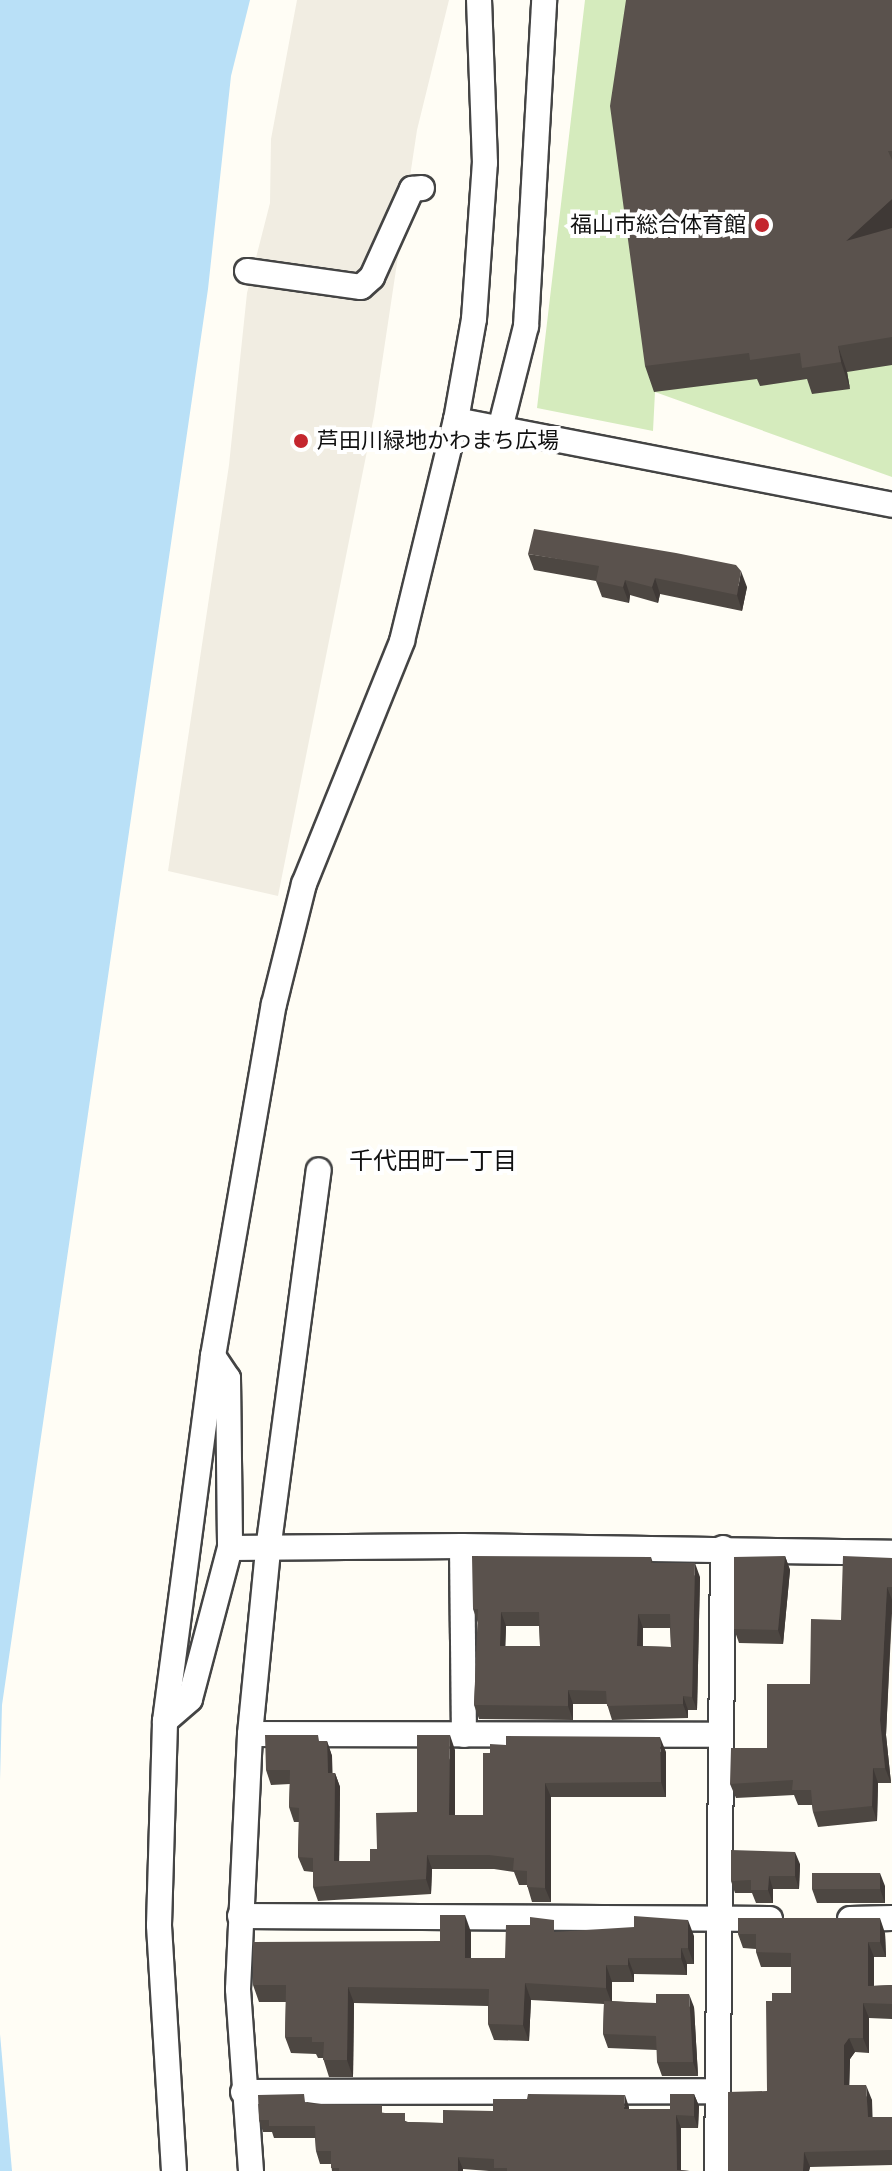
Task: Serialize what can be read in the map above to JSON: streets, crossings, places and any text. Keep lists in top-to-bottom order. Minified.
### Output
{"districts":["千代田町一丁目"],"places":["福山市総合体育館","芦田川緑地かわまち広場"]}
